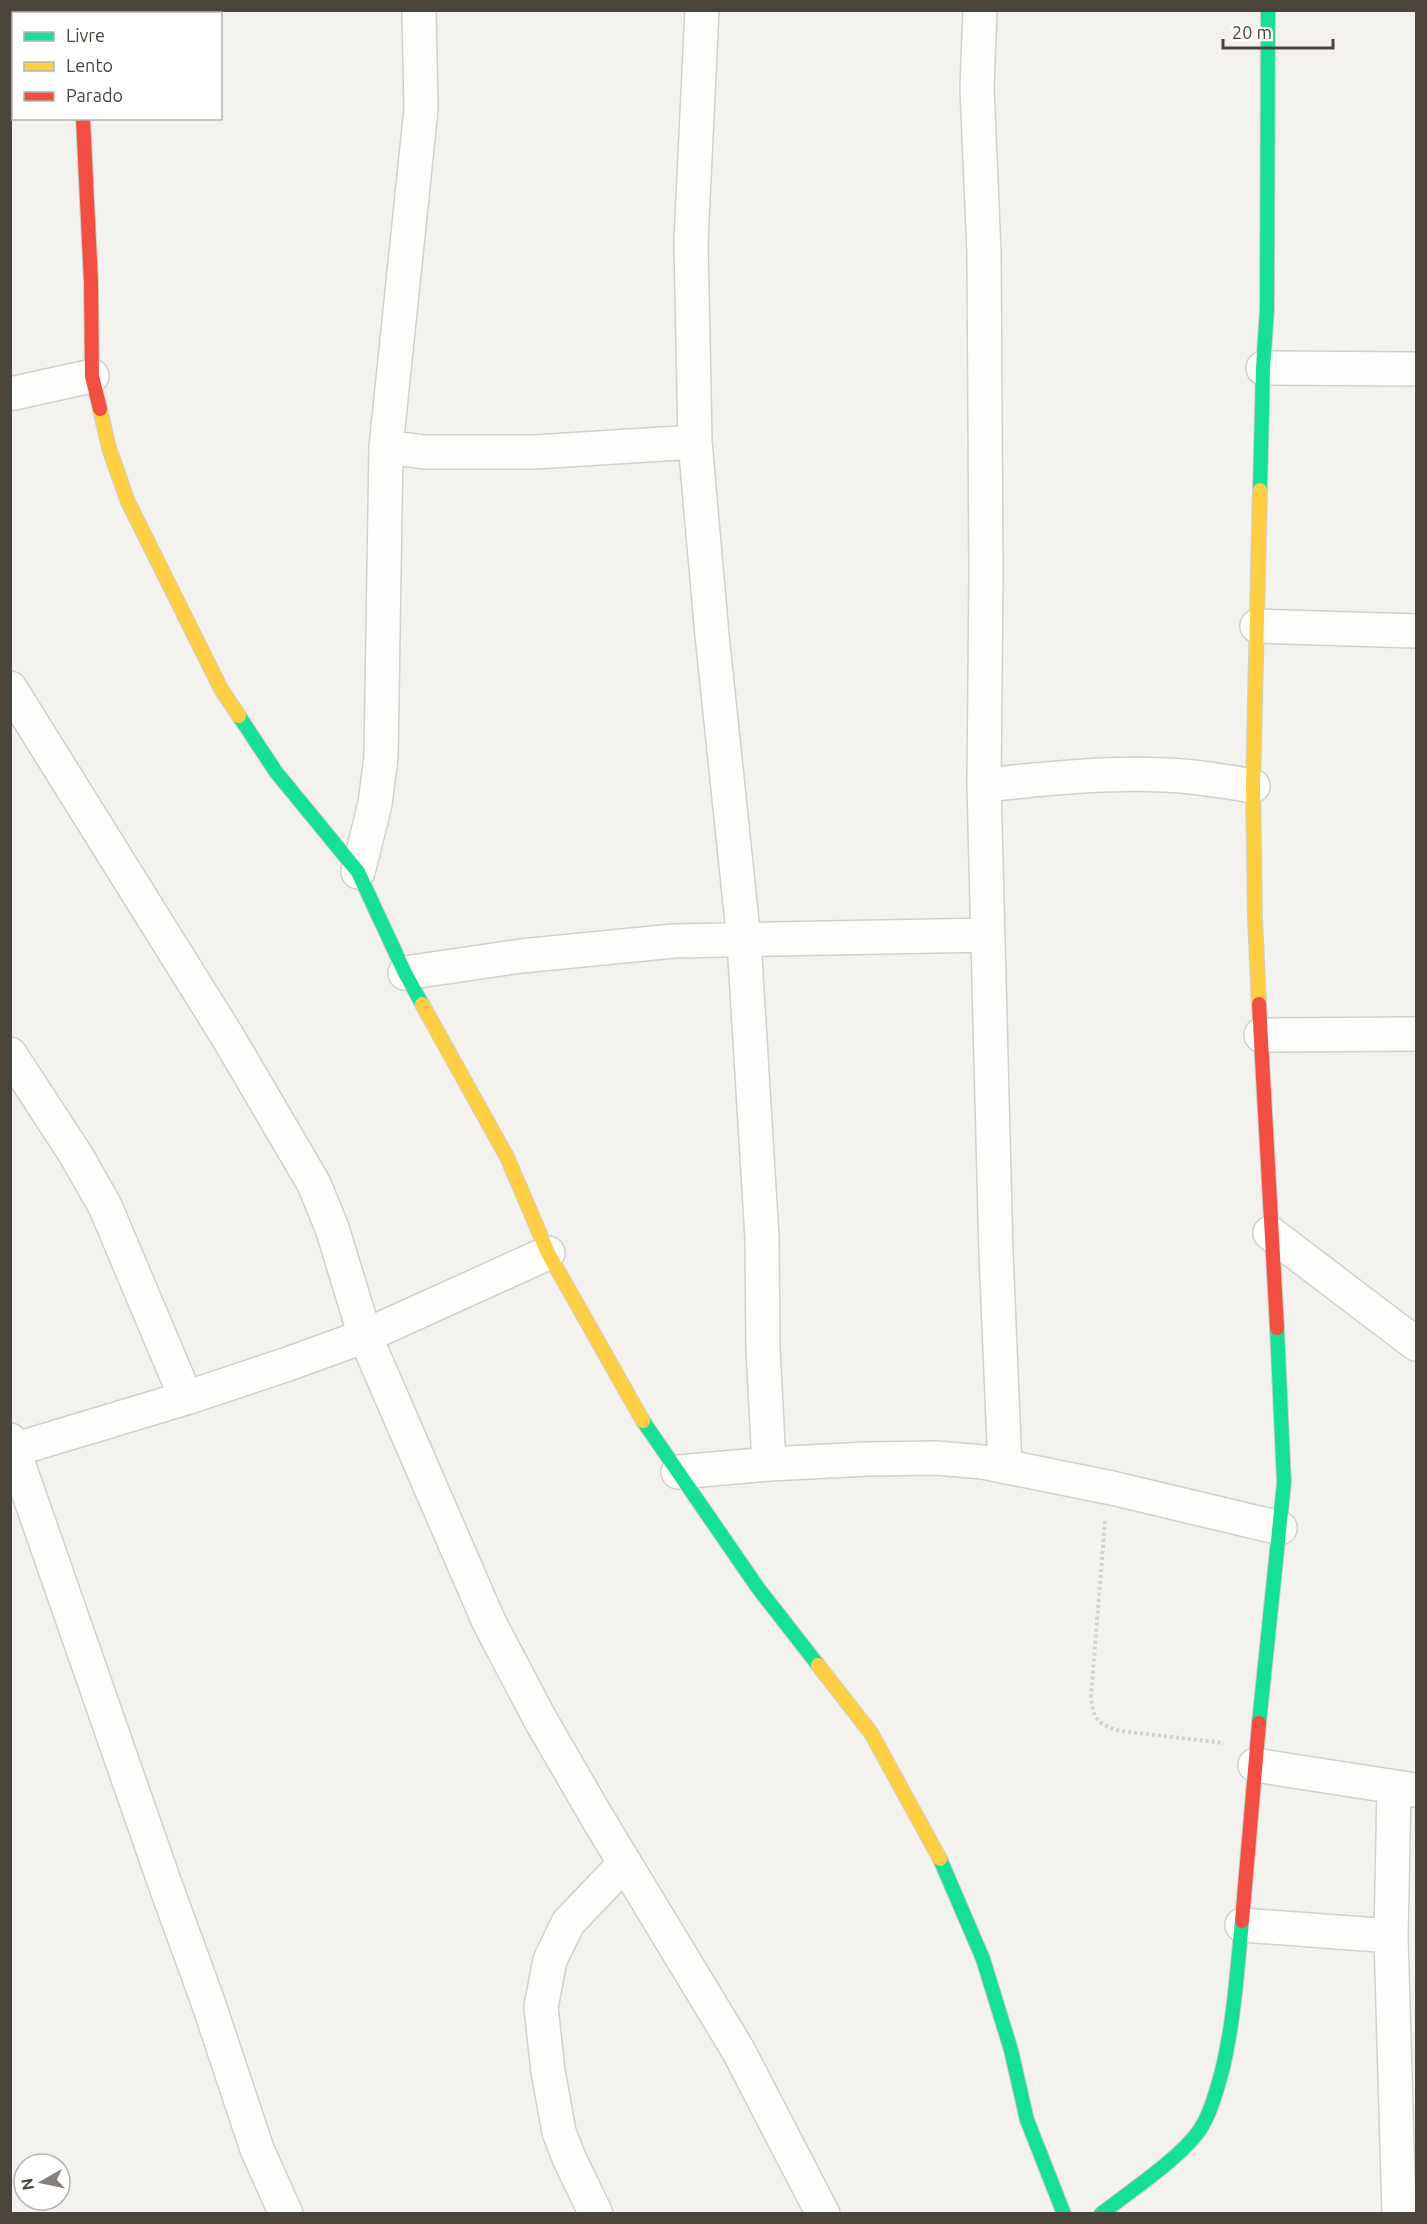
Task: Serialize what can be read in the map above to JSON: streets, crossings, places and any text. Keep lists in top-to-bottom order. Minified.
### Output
{"legend":["Livre","Lento","Parado"],"scale_bar":"20 m","north":"left"}
